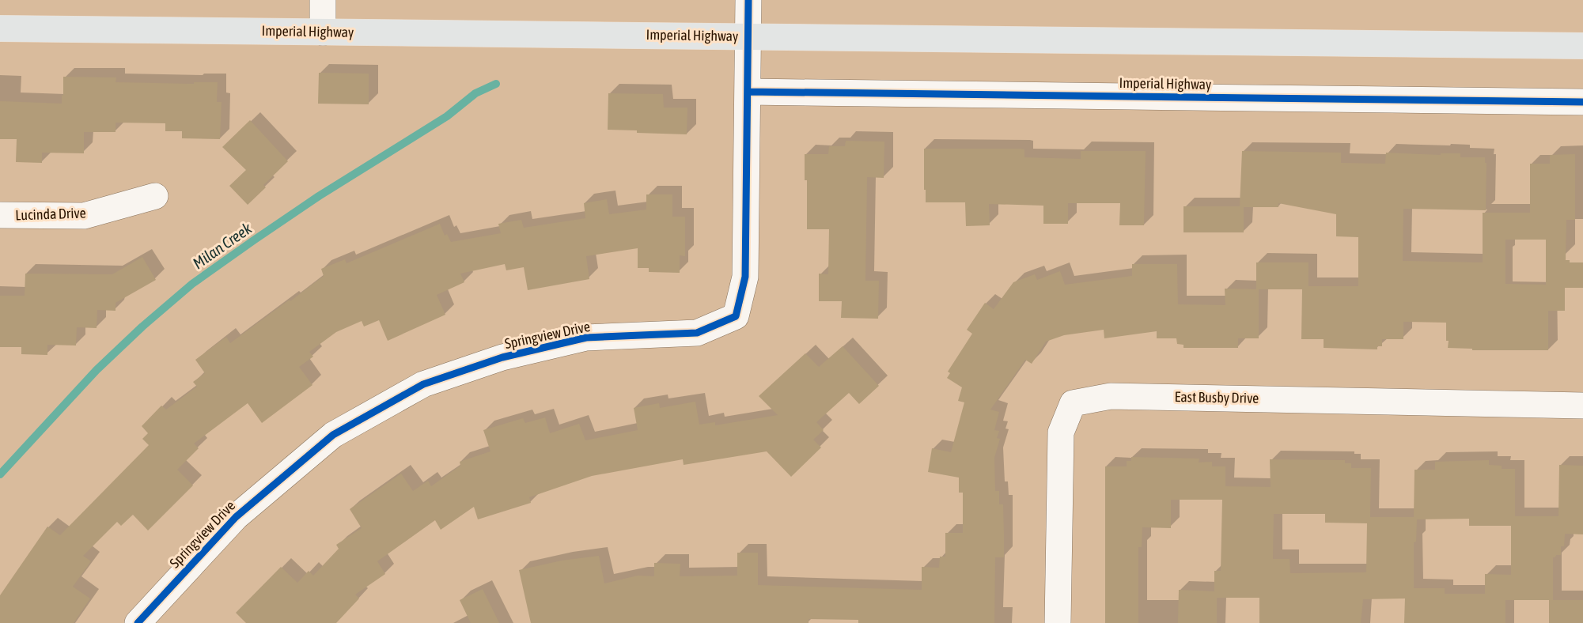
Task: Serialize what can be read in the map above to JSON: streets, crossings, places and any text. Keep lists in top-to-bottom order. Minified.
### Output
{"streets":{"main road":["Imperial Highway"],"street":["Lucinda Drive","Springview Drive","East Busby Drive"]},"crossings":[["Imperial Highway","Springview Drive"]],"water":["Milan Creek"]}
